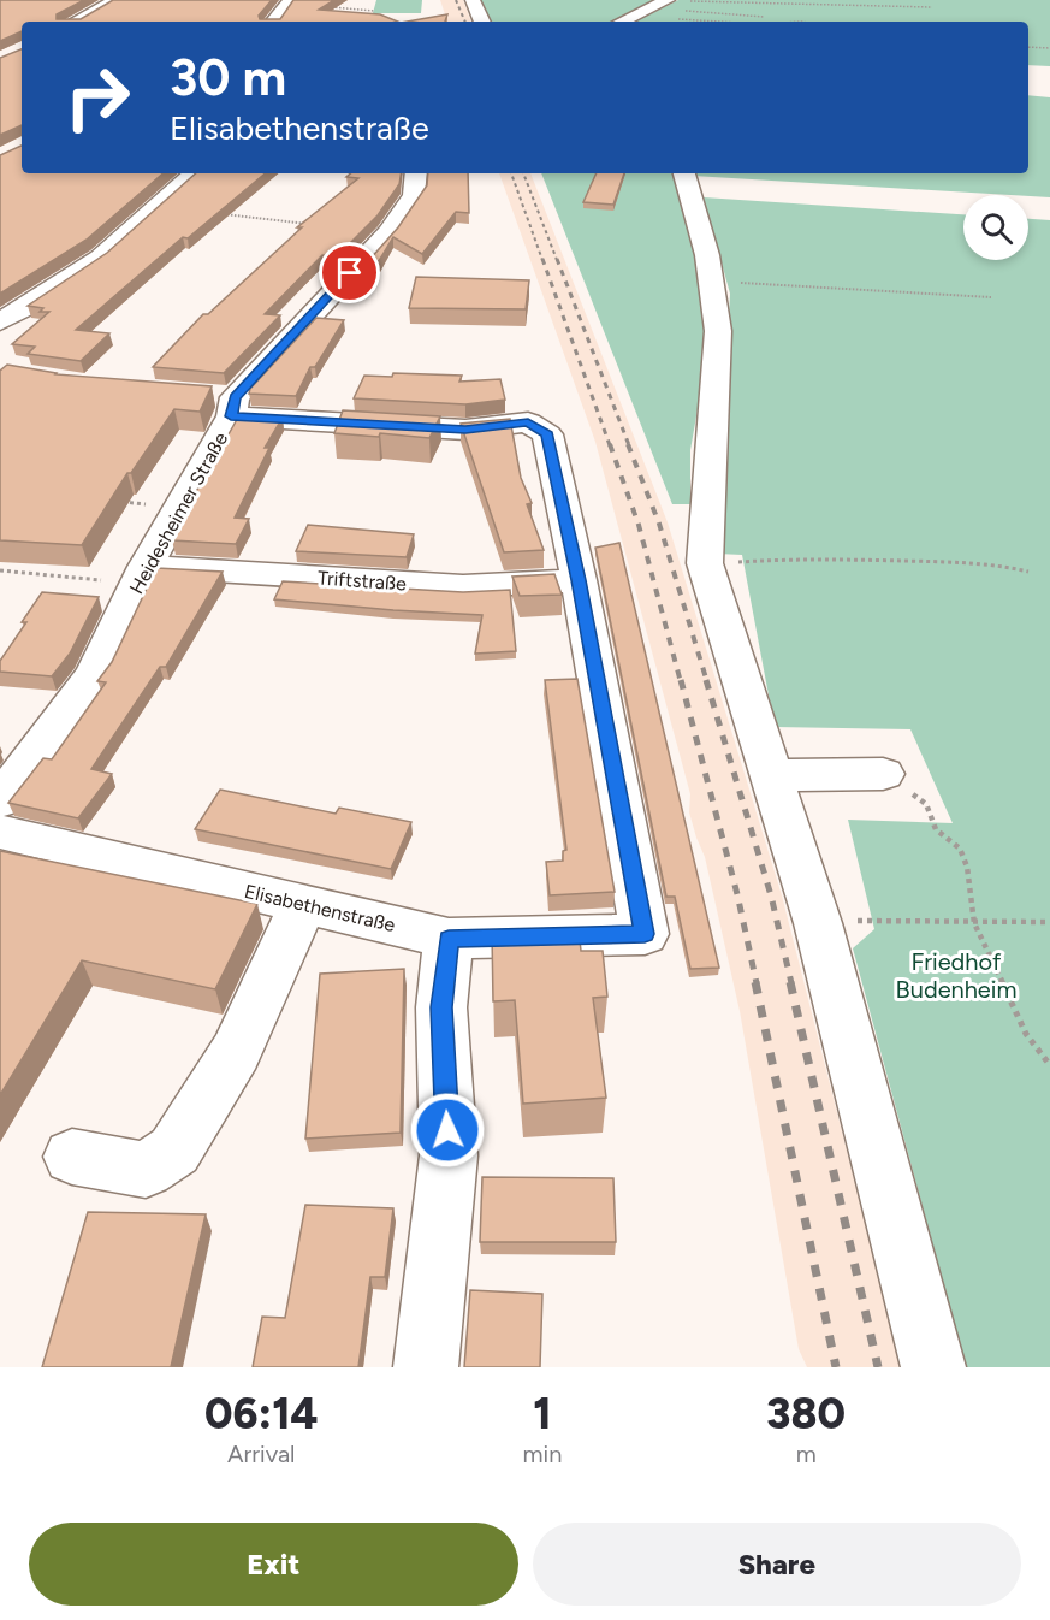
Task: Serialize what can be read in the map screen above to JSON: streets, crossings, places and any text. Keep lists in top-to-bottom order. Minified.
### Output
{"streets":{"street":["Heidesheimer Straße","Triftstraße","Elisabethenstraße"]},"crossings":[["Heidesheimer Straße","Triftstraße"],["Triftstraße","Elisabethenstraße"]],"parks":["Friedhof Budenheim"],"page":{"turn":["30 m","Elisabethenstraße"],"eta":["06:14","Arrival","1","min","380","m"],"buttons":["Exit","Share"]}}
